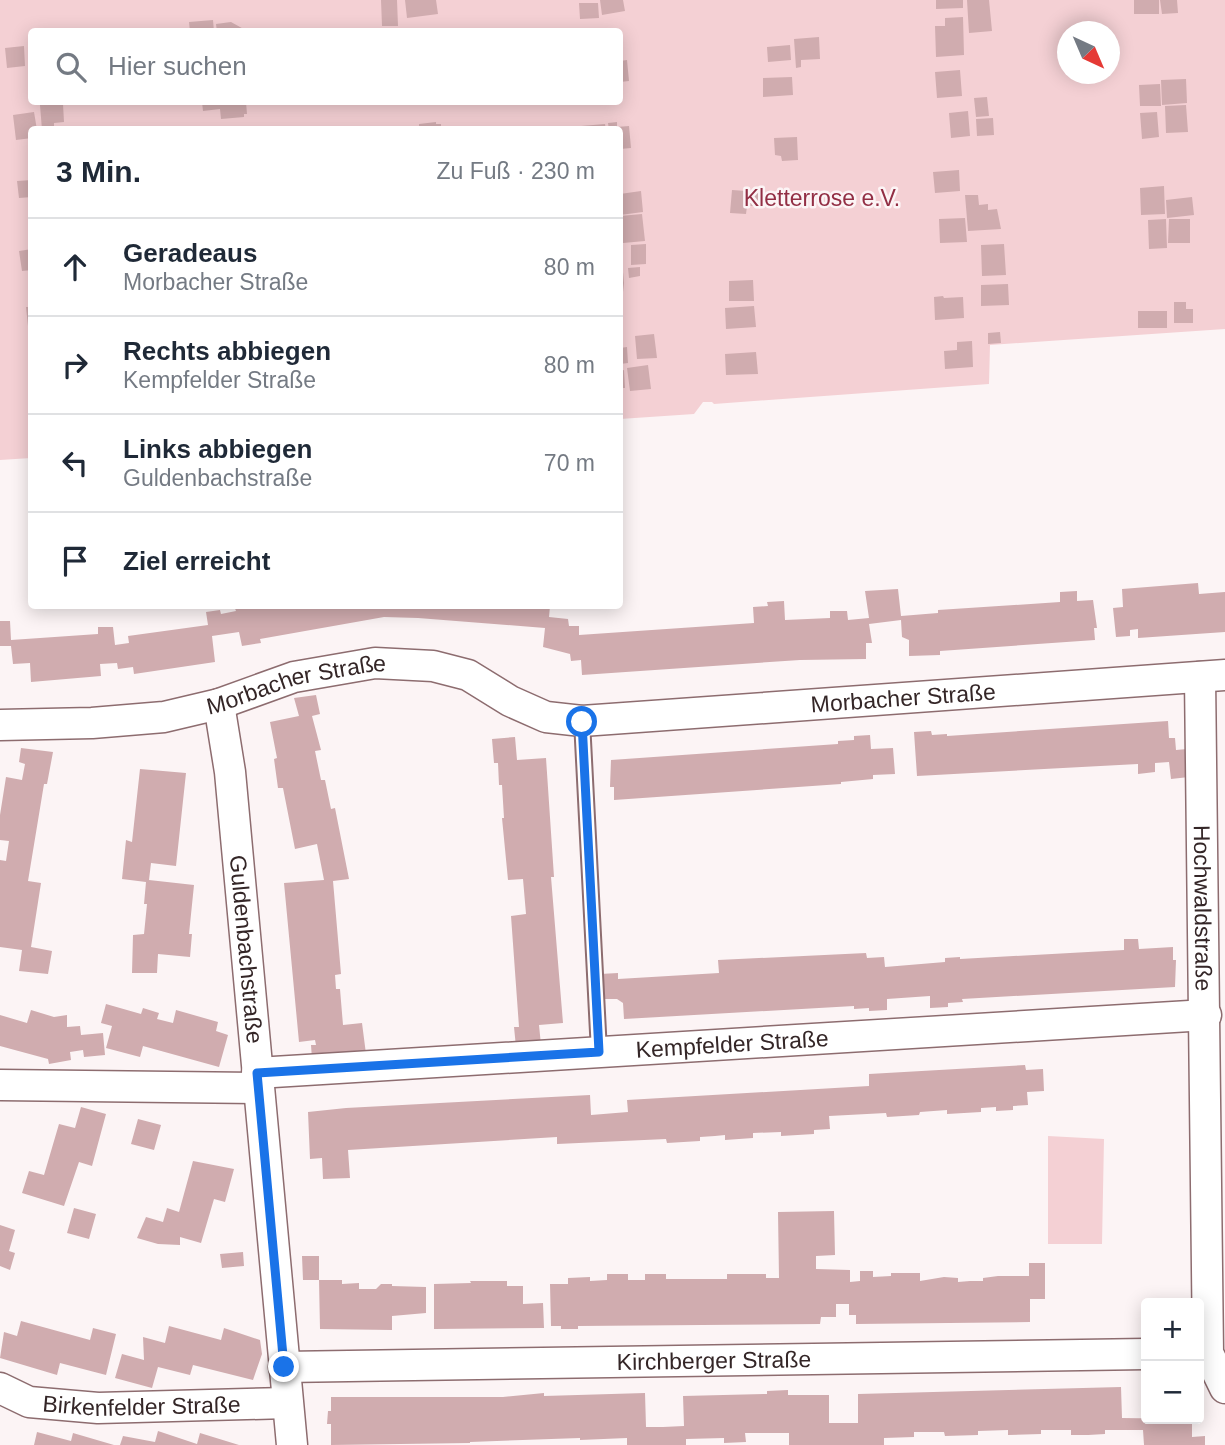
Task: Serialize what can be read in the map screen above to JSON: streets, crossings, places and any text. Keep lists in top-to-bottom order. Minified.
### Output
{"streets":{"street":["Morbacher Straße","Hochwaldstraße","Guldenbachstraße","Kempfelder Straße","Kirchberger Straße","Birkenfelder Straße"]},"crossings":[["Morbacher Straße","Hochwaldstraße"],["Morbacher Straße","Guldenbachstraße"],["Hochwaldstraße","Kempfelder Straße"],["Guldenbachstraße","Kempfelder Straße"],["Guldenbachstraße","Kirchberger Straße"],["Guldenbachstraße","Birkenfelder Straße"]],"parks":["Kletterrose e.V."],"north":"bottom right","page":{"search":"Hier suchen","heading":["3 Min.","Zu Fuß · 230 m"],"list":[["Geradeaus","Morbacher Straße","80 m"],["Rechts abbiegen","Kempfelder Straße","80 m"],["Links abbiegen","Guldenbachstraße","70 m"],"Ziel erreicht"],"map_buttons":["+","−"]}}
